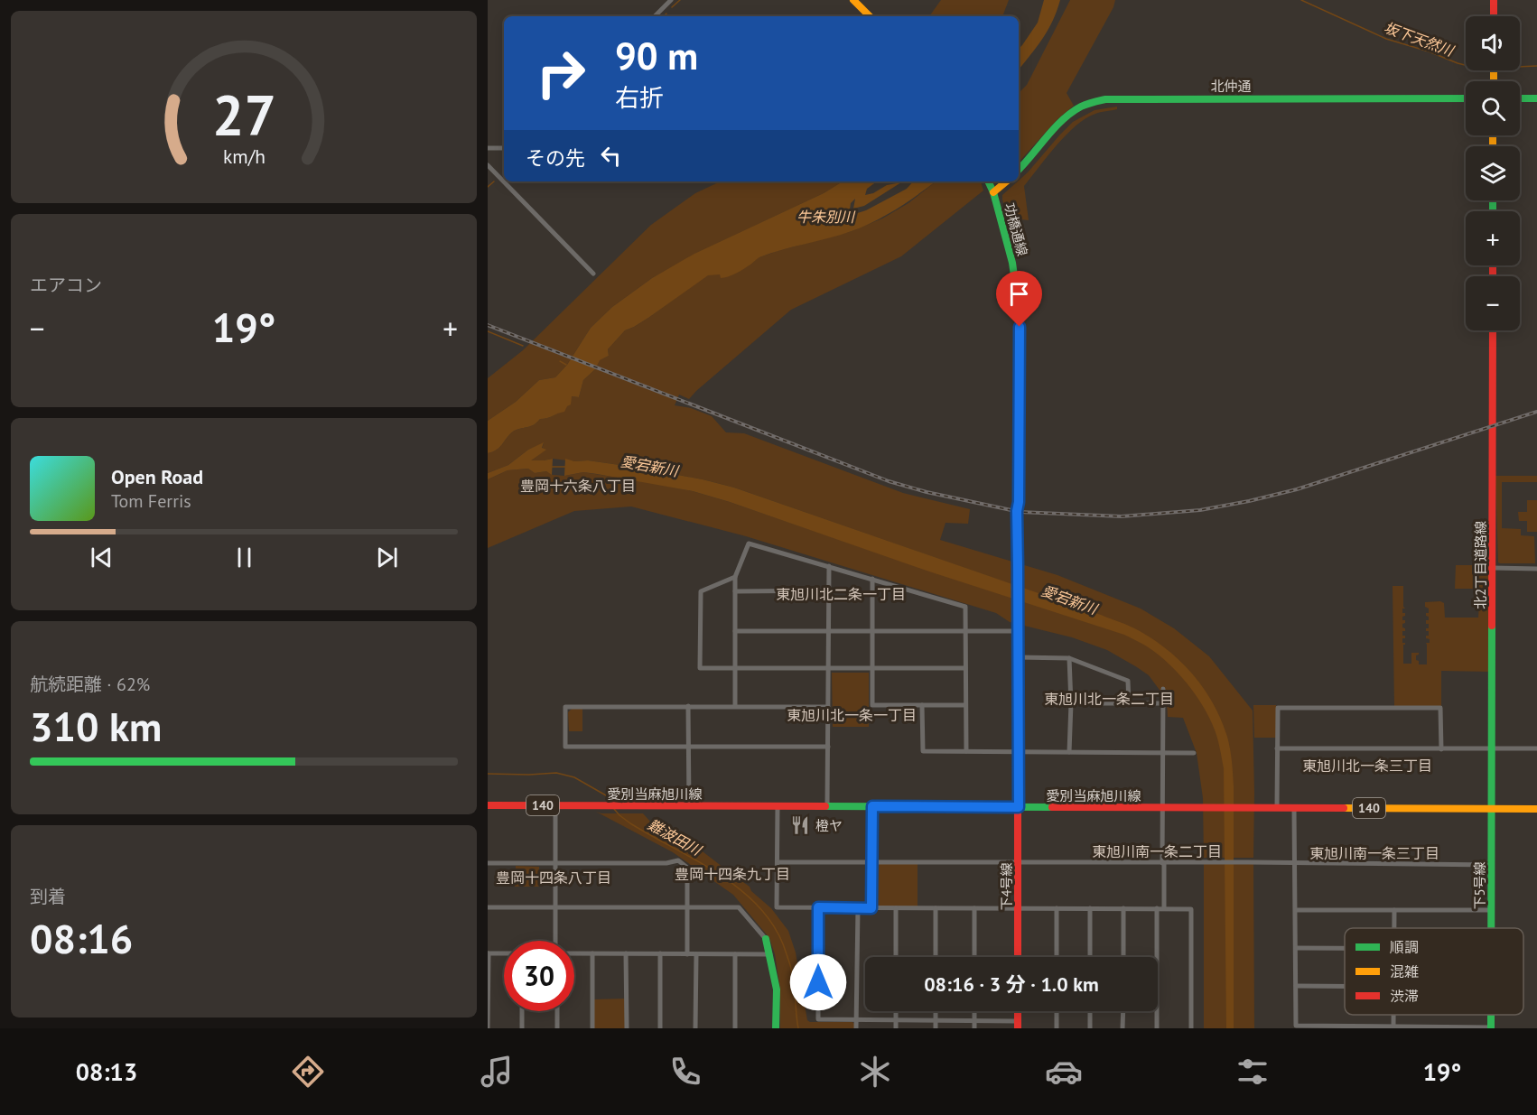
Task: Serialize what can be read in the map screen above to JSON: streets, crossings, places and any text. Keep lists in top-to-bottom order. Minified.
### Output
{"streets":{"street":["北仲通","功橋通線","北2丁目道路線","愛別当麻旭川線","140","下5号線","下4号線"]},"crossings":[["功橋通線","愛別当麻旭川線"],["功橋通線","下4号線"],["北2丁目道路線","愛別当麻旭川線"],["北2丁目道路線","下5号線"],["愛別当麻旭川線","下5号線"],["愛別当麻旭川線","下4号線"]],"districts":["豊岡十六条八丁目","東旭川北二条一丁目","東旭川北一条二丁目","東旭川北一条一丁目","東旭川北一条三丁目","東旭川南一条二丁目","東旭川南一条三丁目","豊岡十四条九丁目","豊岡十四条八丁目"],"water":["坂下天然川","牛朱別川","愛宕新川","難波田川"],"places":{"restaurant":["橙ヤ"]},"legend":["順調","混雑","渋滞"],"page":{"map_buttons":["+","−"],"turn":["90 m","右折"],"then":"その先","tile":["エアコン",["航続距離 · 62%","310 km"],["到着","08:16"]],"heat":["−","19°","+"],"song":["Open Road","Tom Ferris"],"limit":"30","trip":"08:16 · 3 分 · 1.0 km","tabs":["08:13","19°"],"gauge":["27","km/h"]}}
